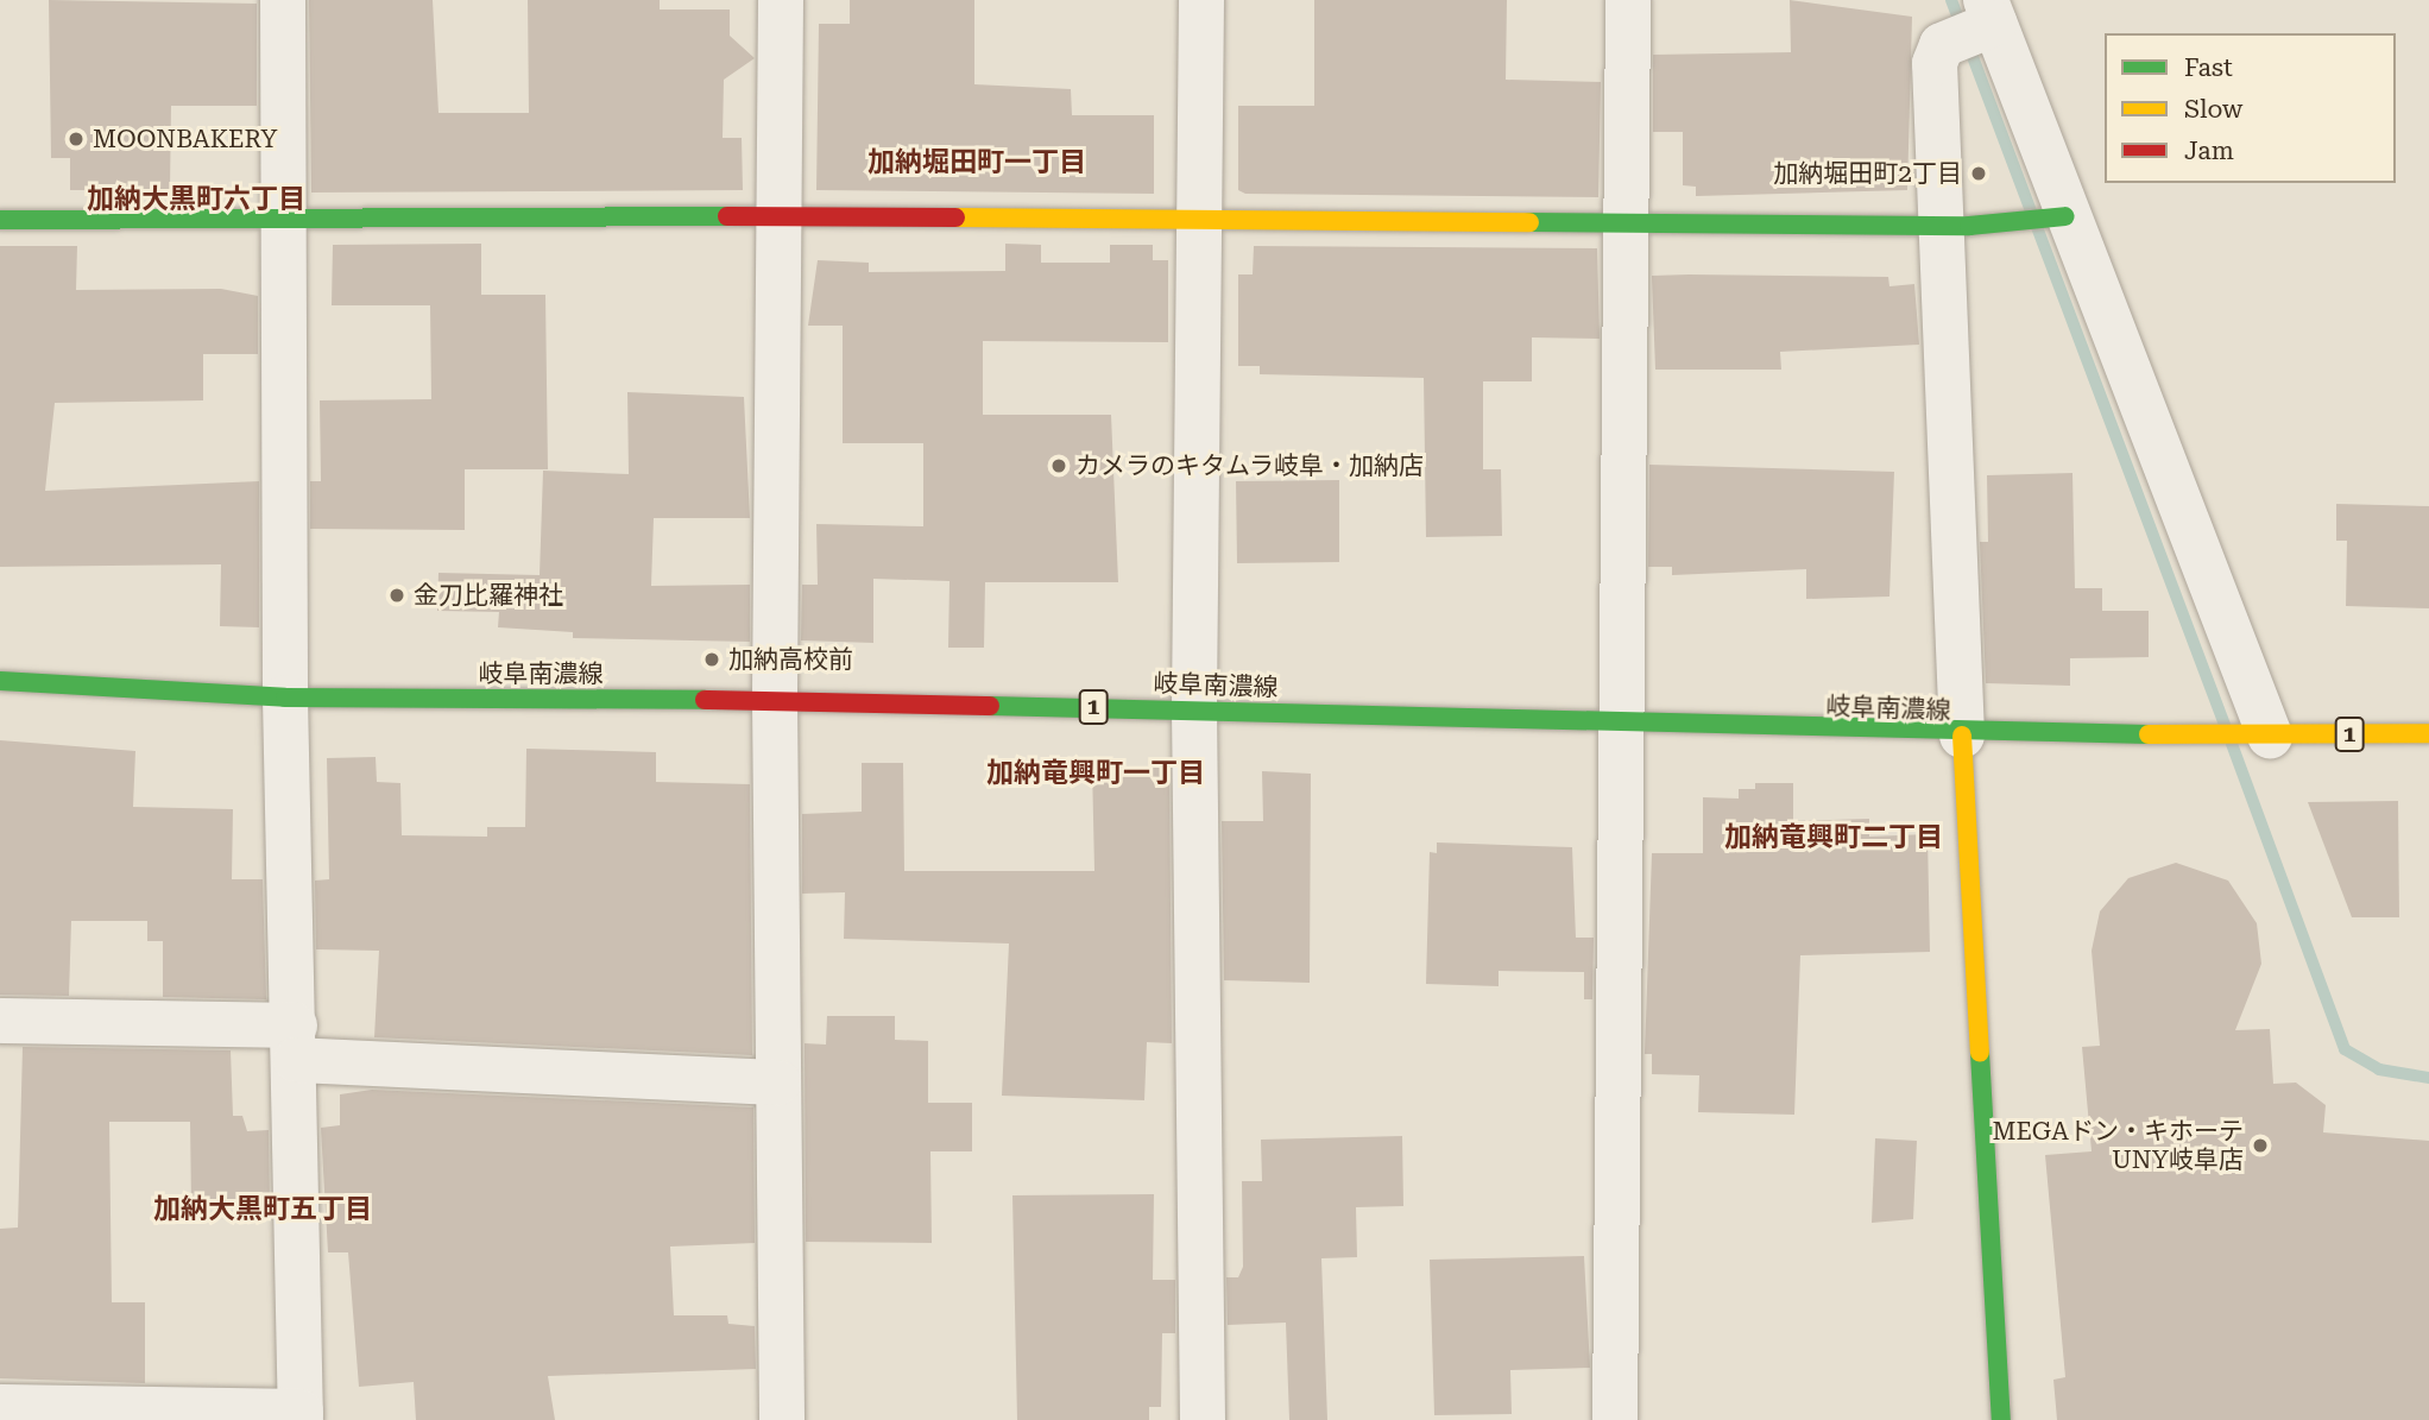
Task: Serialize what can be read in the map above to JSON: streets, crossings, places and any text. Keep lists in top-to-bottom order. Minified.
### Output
{"streets":{"street":["岐阜南濃線","1"]},"districts":["加納堀田町一丁目","加納大黒町六丁目","加納竜興町一丁目","加納竜興町二丁目","加納大黒町五丁目"],"places":["MOONBAKERY","加納堀田町2丁目","カメラのキタムラ岐阜・加納店","金刀比羅神社","加納高校前","MEGAドン・キホーテ UNY岐阜店"],"legend":["Fast","Slow","Jam"]}
